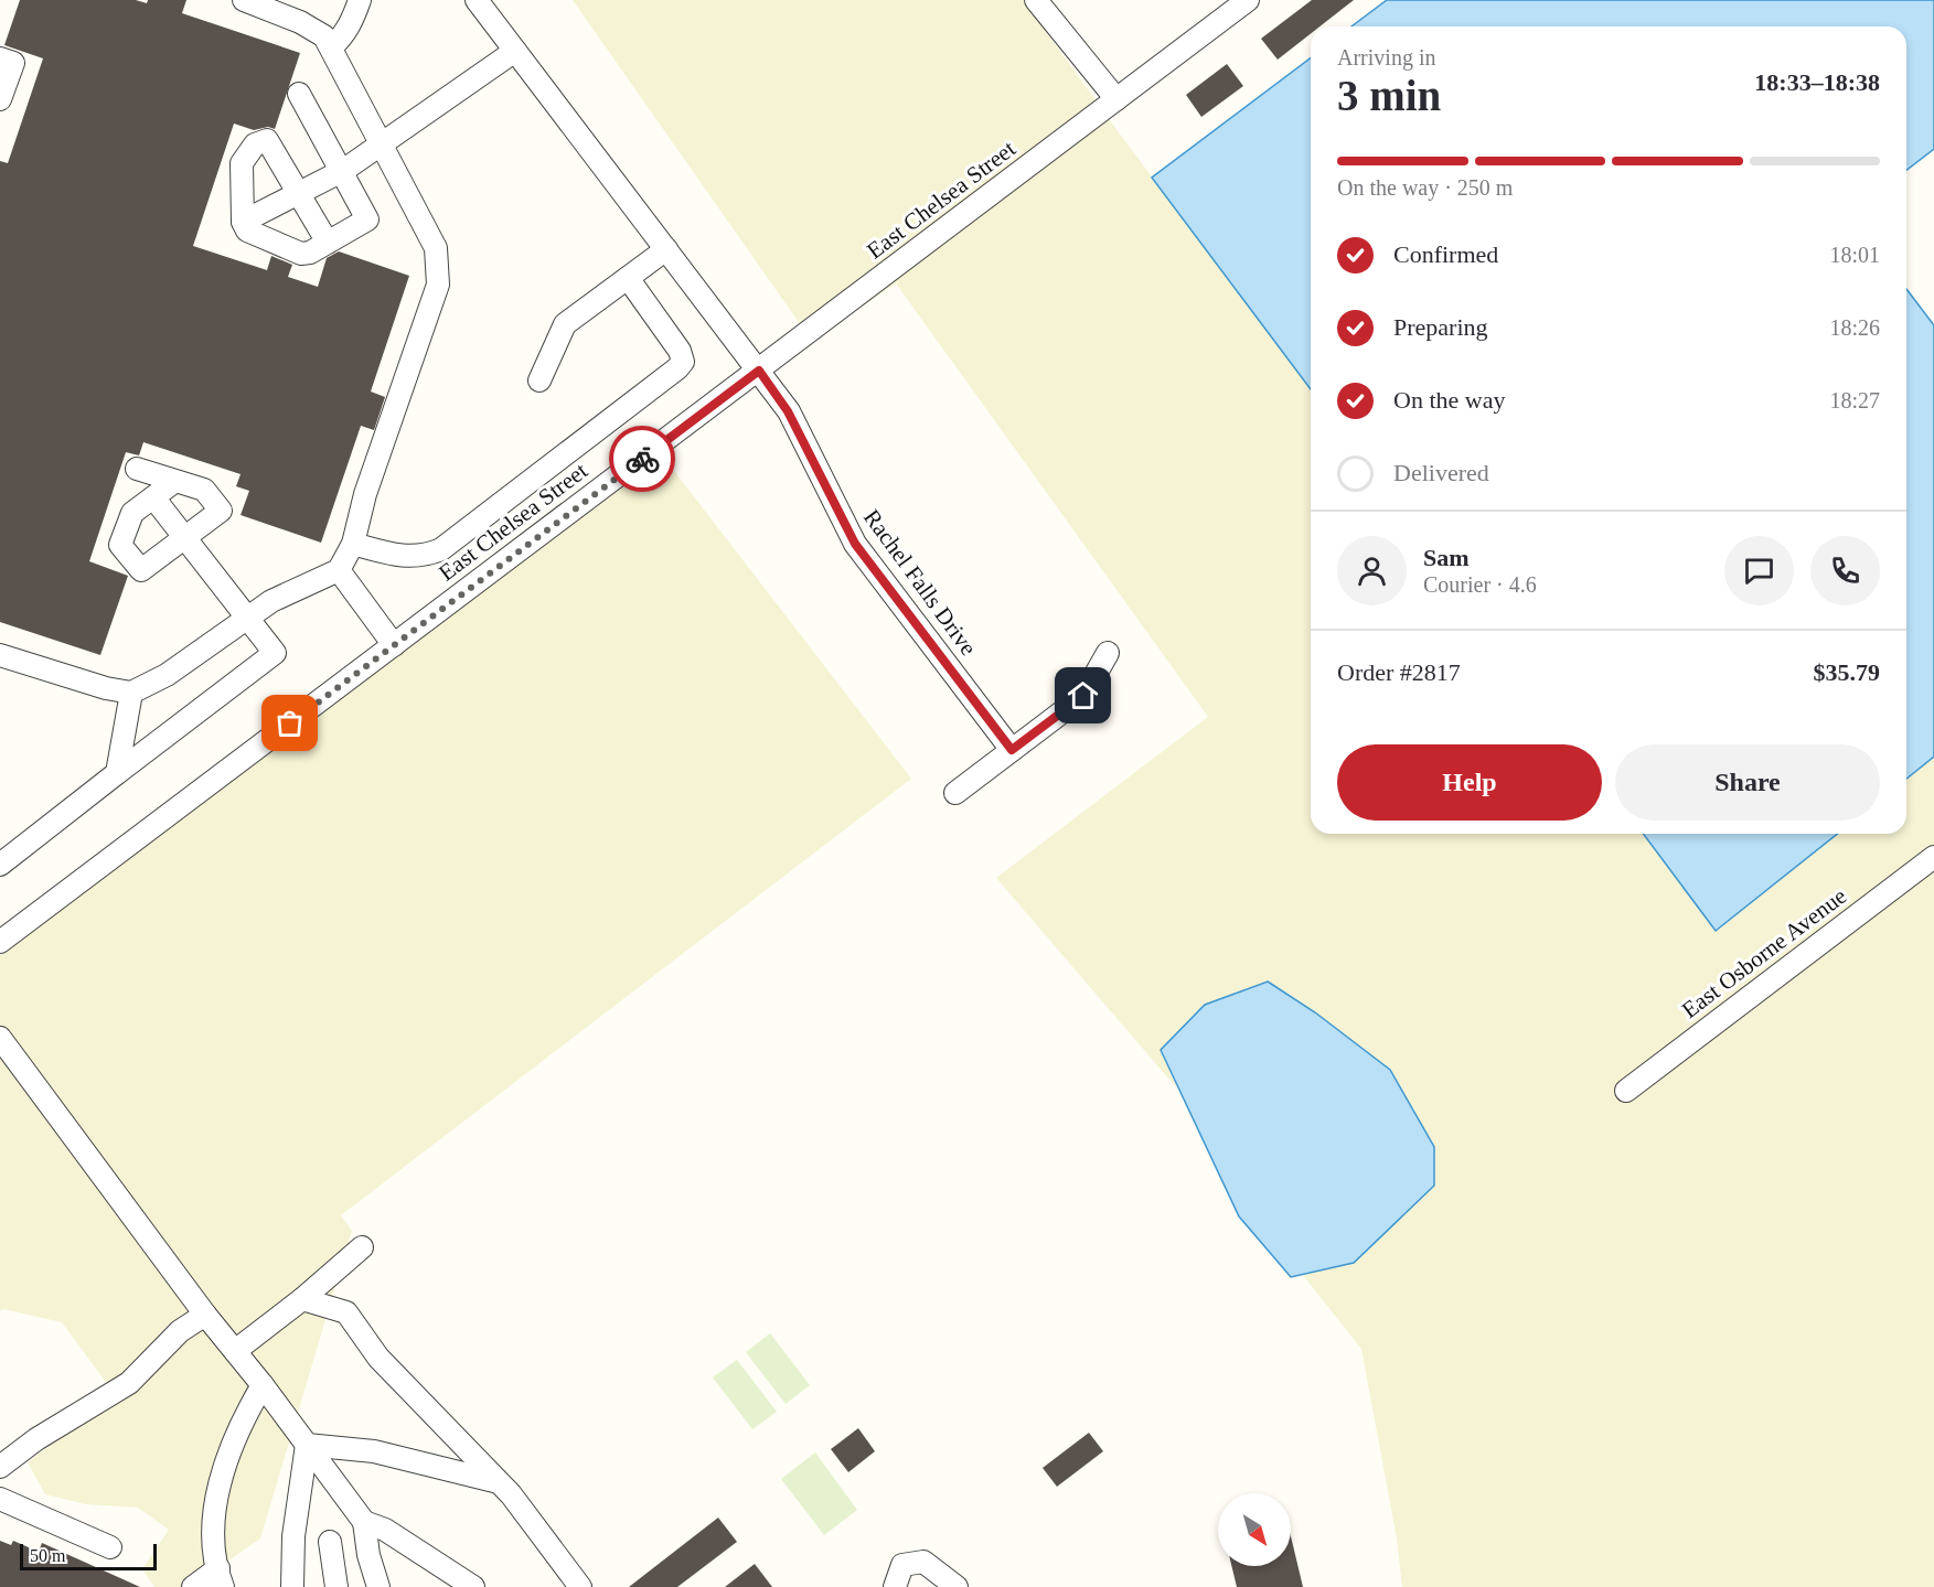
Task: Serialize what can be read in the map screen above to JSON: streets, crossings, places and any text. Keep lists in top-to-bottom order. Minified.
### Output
{"streets":{"street":["East Chelsea Street","Rachel Falls Drive","East Osborne Avenue"]},"crossings":[["East Chelsea Street","Rachel Falls Drive"]],"scale_bar":"50 m","north":"bottom right","page":{"heading":["3 min","Arriving in","18:33–18:38"],"panel":["Sam","Courier · 4.6","Order #2817","$35.79"],"bar":"On the way · 250 m","list":[["Confirmed","18:01"],["Preparing","18:26"],["On the way","18:27"],"Delivered"],"buttons":["Help","Share"],"scale":"50 m"}}
